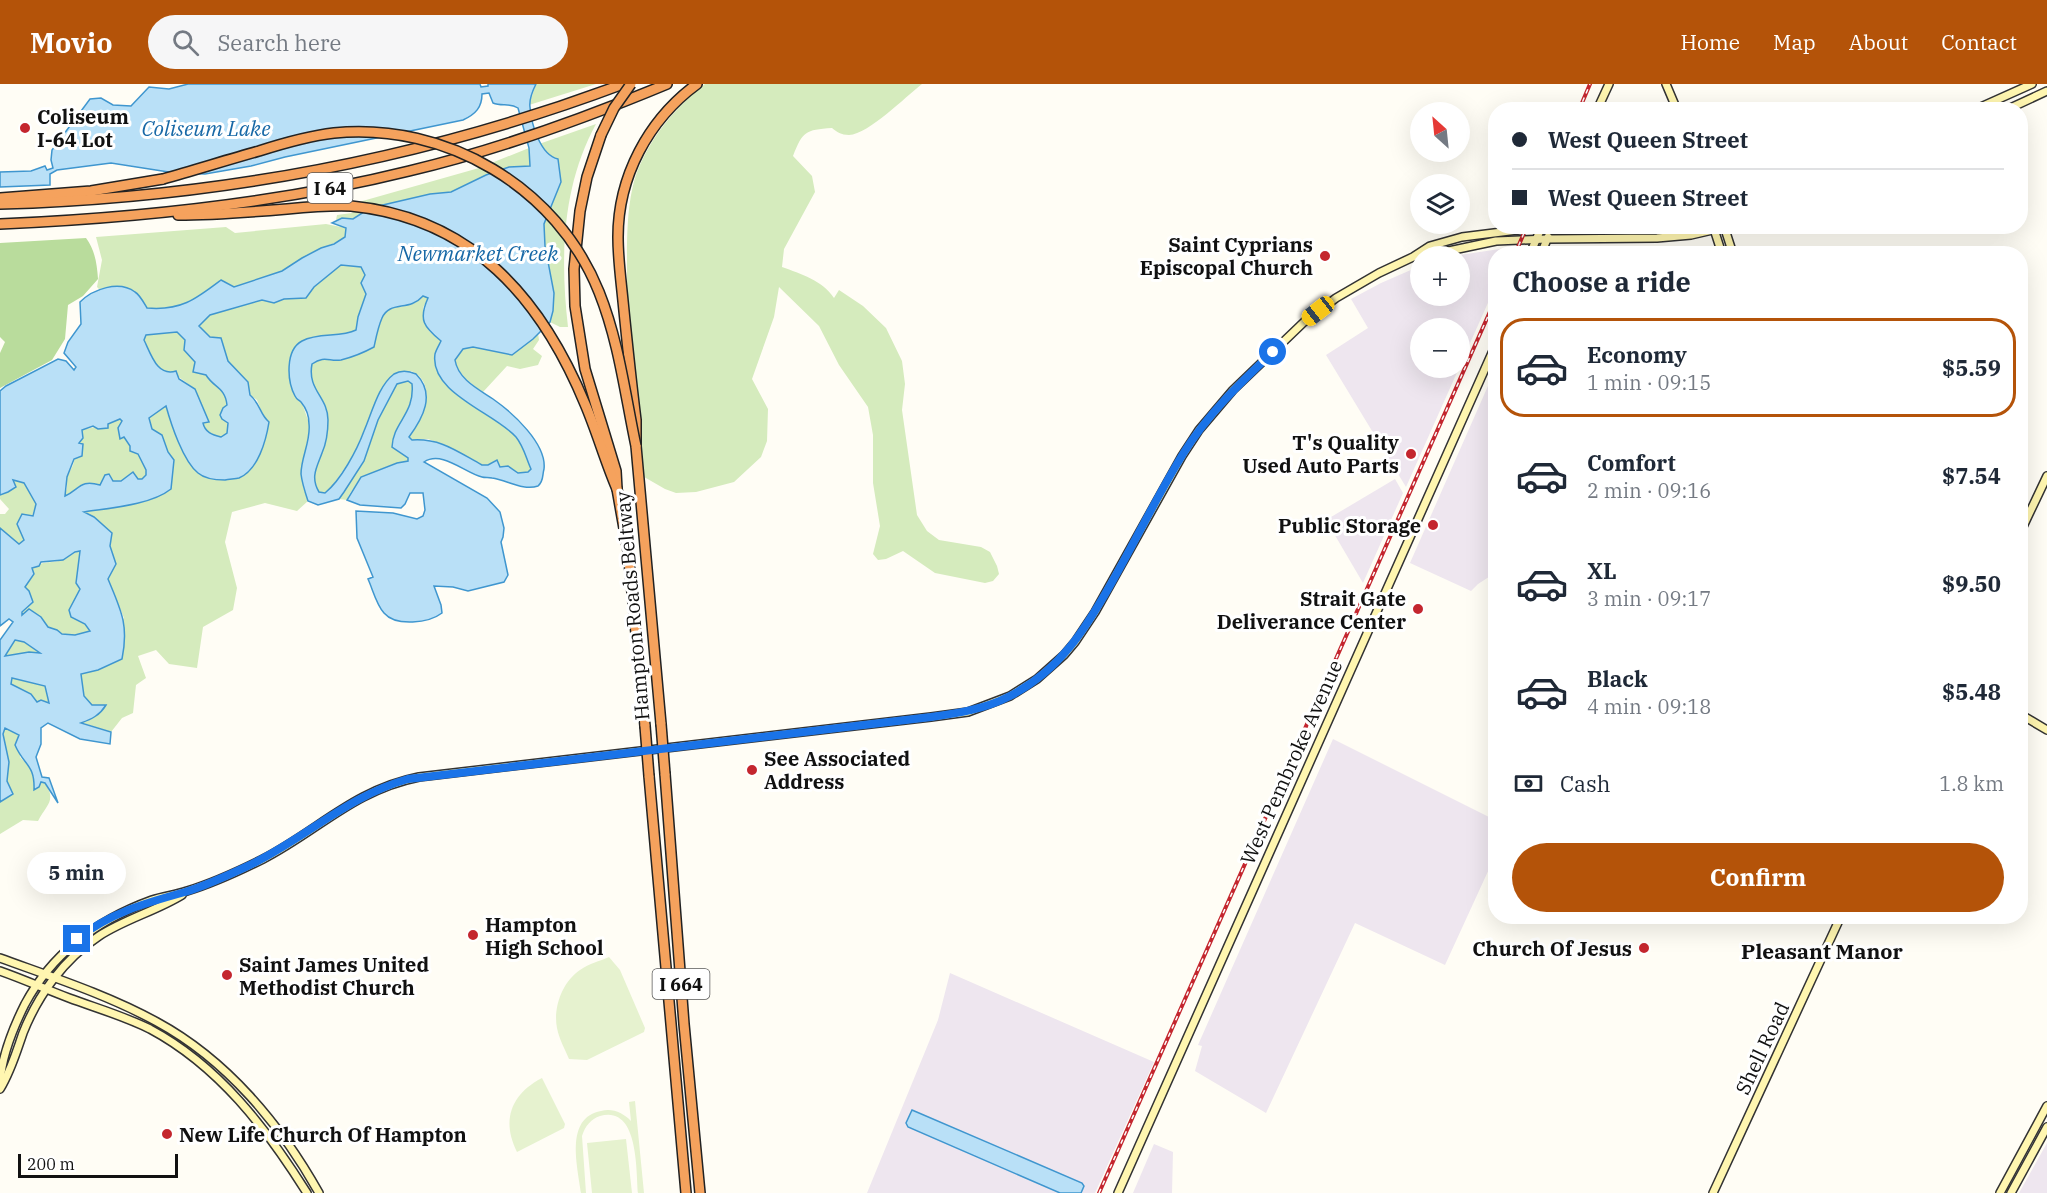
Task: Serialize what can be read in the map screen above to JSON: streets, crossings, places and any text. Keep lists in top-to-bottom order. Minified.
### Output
{"streets":{"highway":["I 64","Hampton Roads Beltway","I 664"],"main road":["West Pembroke Avenue","Shell Road"]},"districts":["Pleasant Manor"],"water":["Coliseum Lake","Newmarket Creek"],"places":["Coliseum I-64 Lot","Saint Cyprians Episcopal Church","T's Quality Used Auto Parts","Public Storage","Strait Gate Deliverance Center","See Associated Address","Hampton High School","Church Of Jesus","Saint James United Methodist Church","New Life Church Of Hampton"],"scale_bar":"200 m","north":"top left","page":{"header":"Movio","search":"Search here","nav":["Home","Map","About","Contact"],"map_buttons":["+","−"],"banner":["West Queen Street","West Queen Street"],"heading":"Choose a ride","list":[{"name":"Economy","note":"1 min · 09:15","value":"$5.59"},{"name":"Comfort","note":"2 min · 09:16","value":"$7.54"},{"name":"XL","note":"3 min · 09:17","value":"$9.50"},{"name":"Black","note":"4 min · 09:18","value":"$5.48"}],"pay":["Cash","1.8 km"],"buttons":"Confirm","bubble":"5 min","scale":"200 m"}}
